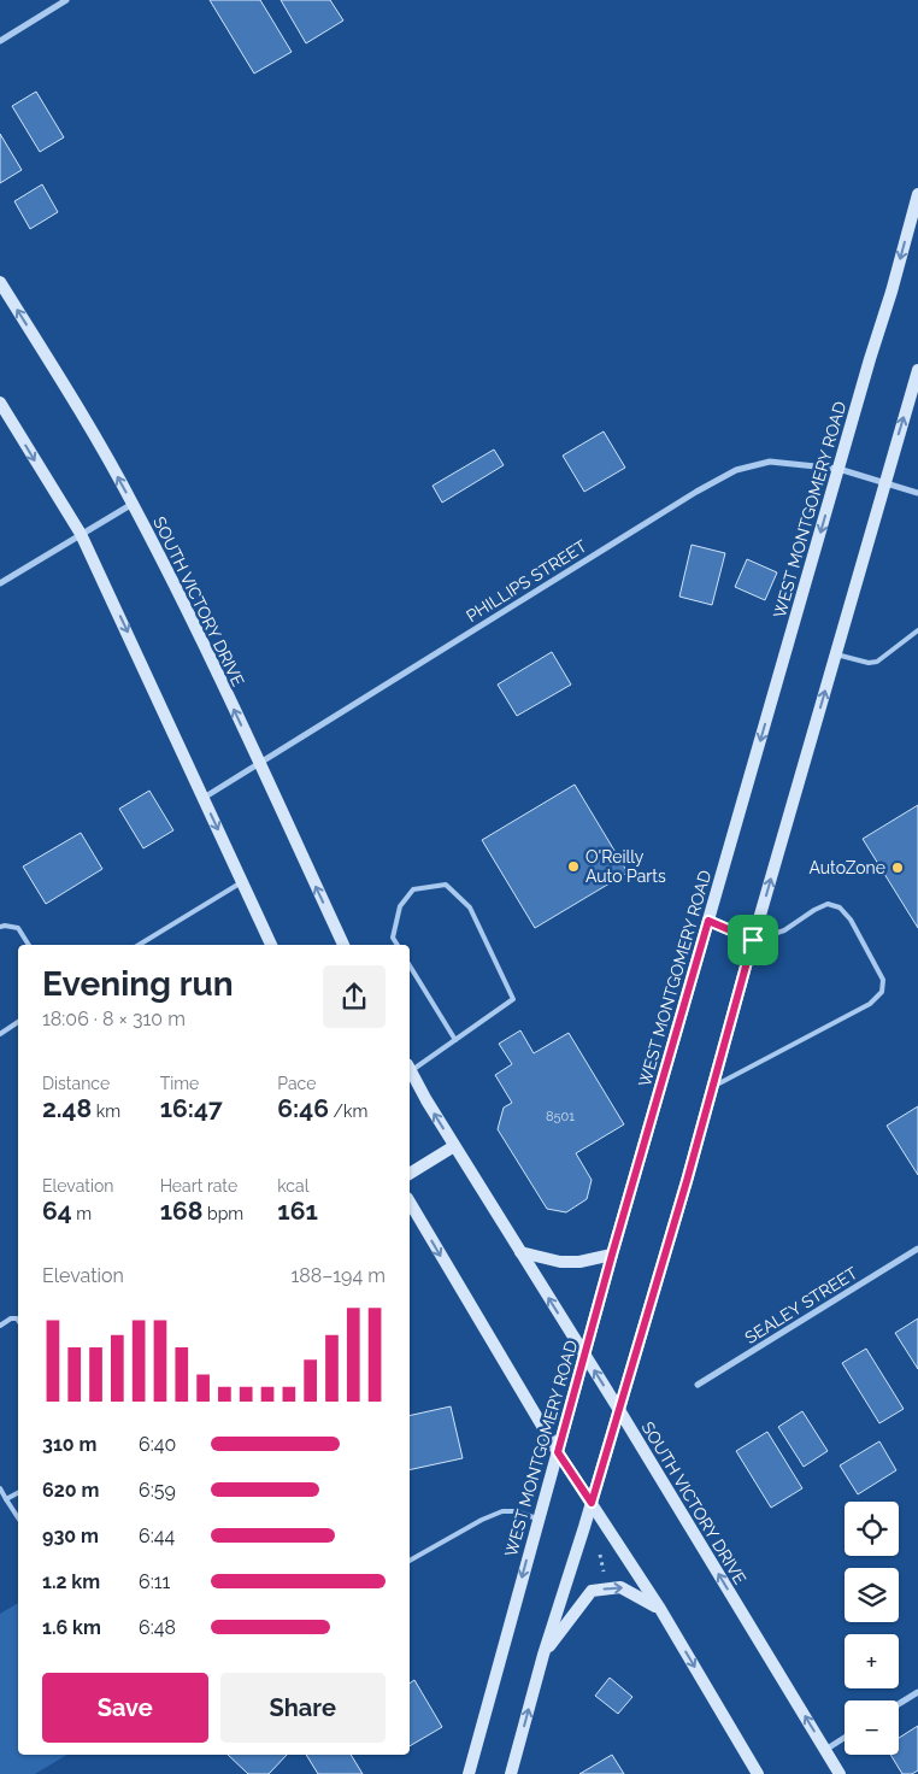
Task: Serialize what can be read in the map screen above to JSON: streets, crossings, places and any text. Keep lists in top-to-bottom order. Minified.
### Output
{"streets":{"main road":["WEST MONTGOMERY ROAD","SOUTH VICTORY DRIVE"],"street":["PHILLIPS STREET","SEALEY STREET"]},"crossings":[["WEST MONTGOMERY ROAD","PHILLIPS STREET"],["WEST MONTGOMERY ROAD","SOUTH VICTORY DRIVE"],["PHILLIPS STREET","SOUTH VICTORY DRIVE"]],"places":["O'Reilly Auto Parts","AutoZone"],"house_numbers":["8501"],"page":{"heading":["Evening run","18:06 · 8 × 310 m"],"stats":[["Distance","2.48 km"],["Time","16:47"],["Pace","6:46 /km"],["Elevation","64 m"],["Heart rate","168 bpm"],["kcal","161"]],"chart":["Elevation","188–194 m"],"list":[{"name":"310 m","note":"6:40"},{"name":"620 m","note":"6:59"},{"name":"930 m","note":"6:44"},{"name":"1.2 km","note":"6:11"},{"name":"1.6 km","note":"6:48"}],"map_buttons":["+","−"],"buttons":["Save","Share"]}}
